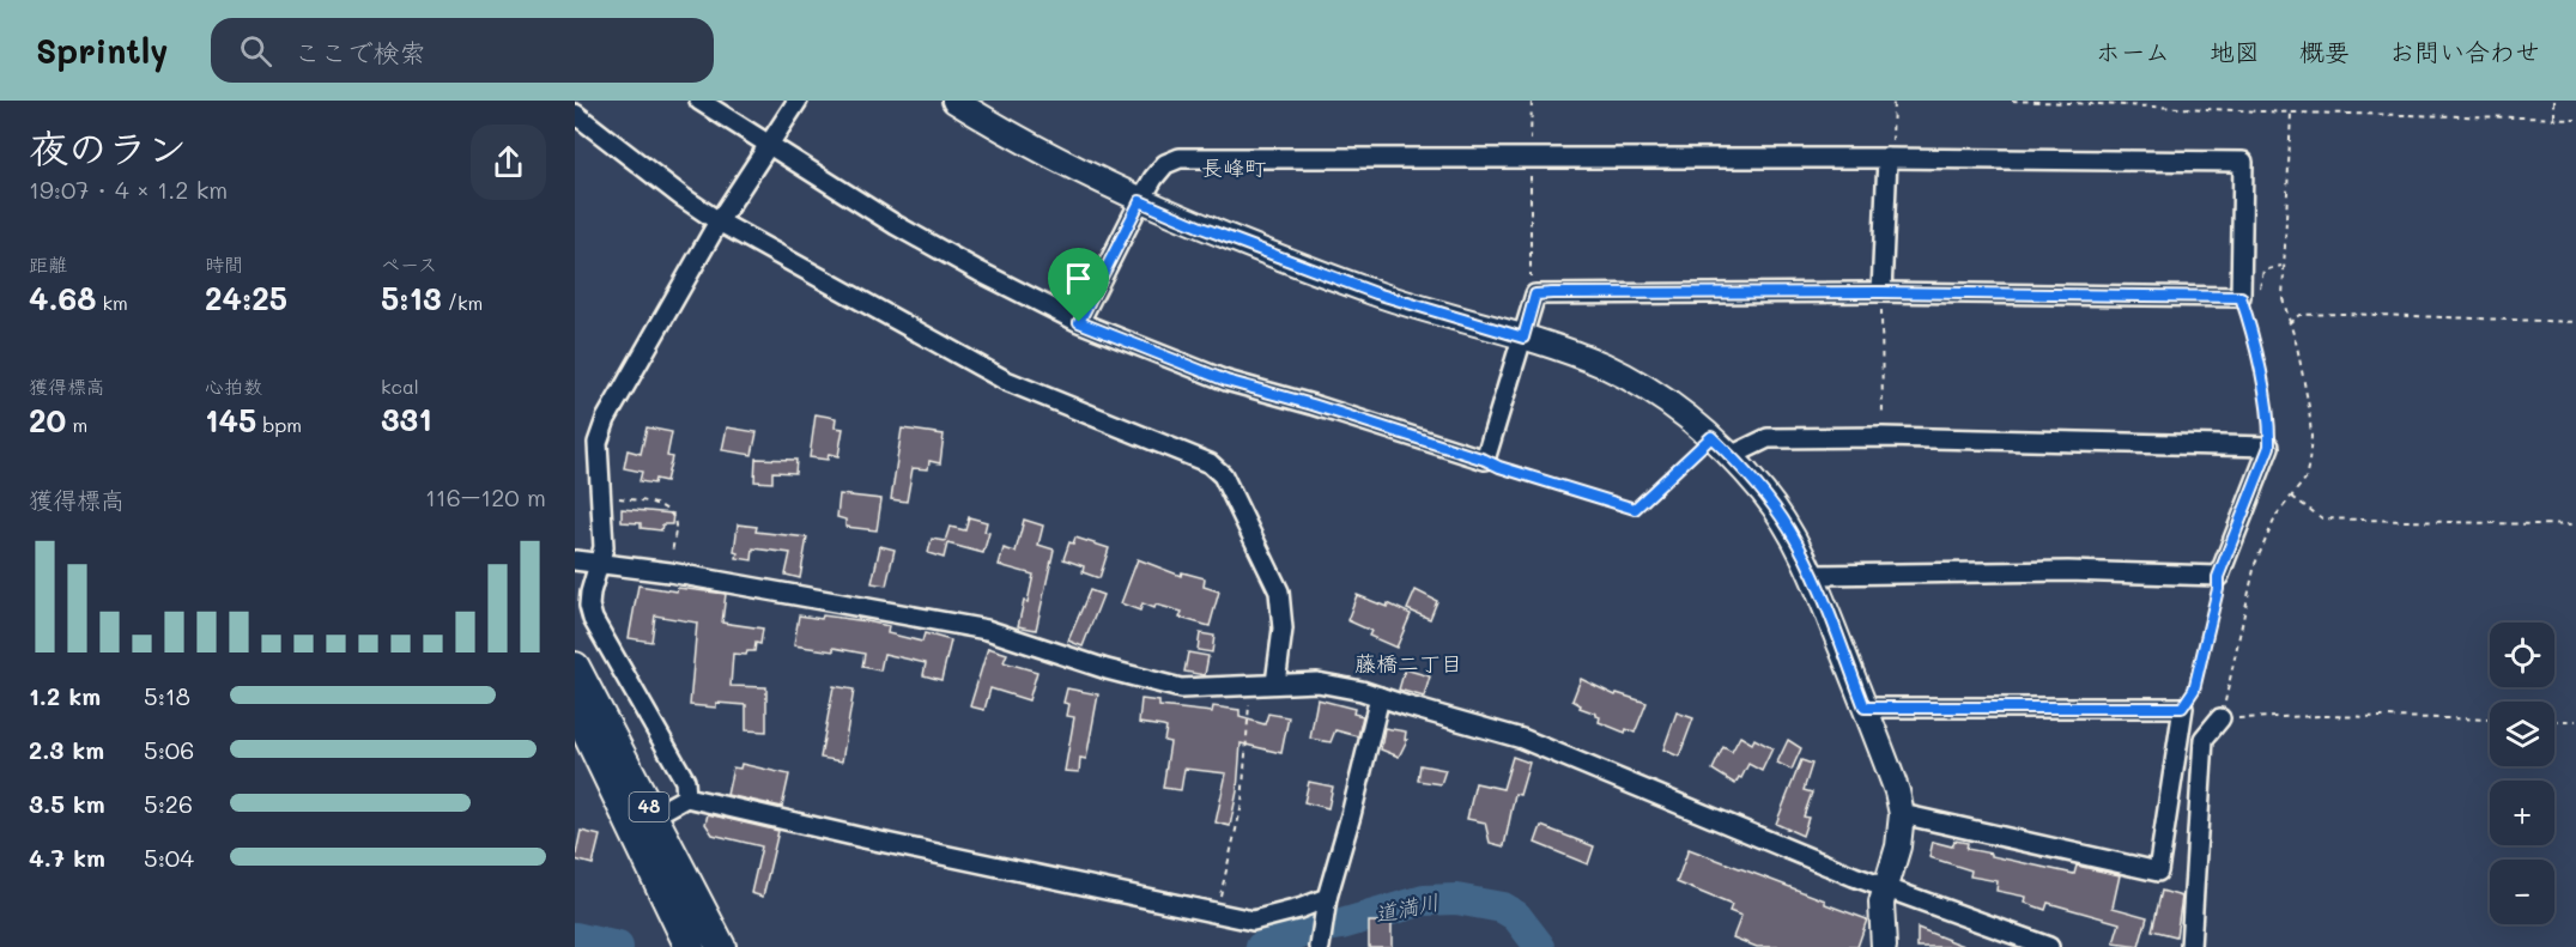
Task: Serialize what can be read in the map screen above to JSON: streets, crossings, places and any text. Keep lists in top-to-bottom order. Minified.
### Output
{"streets":{"main road":["48"]},"districts":["長峰町","藤橋二丁目"],"water":["道満川"],"page":{"header":"Sprintly","search":"ここで検索","nav":["ホーム","地図","概要","お問い合わせ"],"heading":["夜のラン","19:07 · 4 × 1.2 km"],"stats":[["距離","4.68 km"],["時間","24:25"],["ペース","5:13 /km"],["獲得標高","20 m"],["心拍数","145 bpm"],["kcal","331"]],"chart":["獲得標高","116–120 m"],"map_buttons":["+","−"],"list":[{"name":"1.2 km","note":"5:18"},{"name":"2.3 km","note":"5:06"},{"name":"3.5 km","note":"5:26"},{"name":"4.7 km","note":"5:04"}]}}
